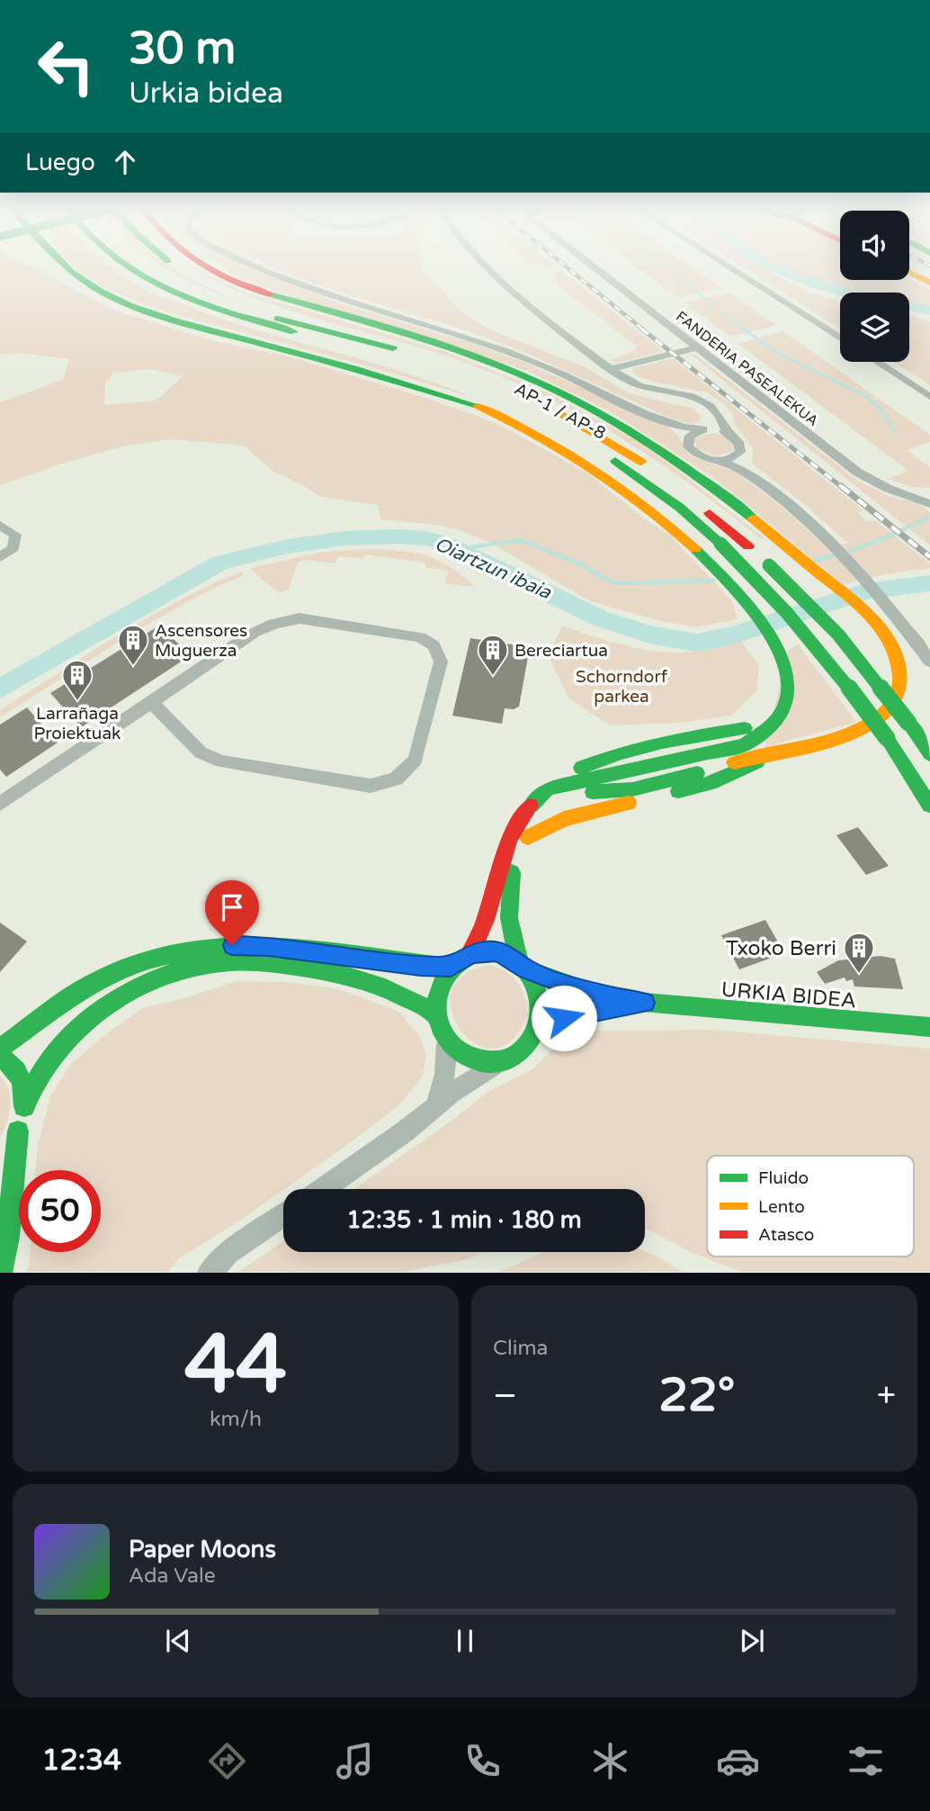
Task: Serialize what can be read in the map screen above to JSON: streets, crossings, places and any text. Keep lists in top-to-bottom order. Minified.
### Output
{"streets":{"main road":["AP-1 / AP-8","URKIA BIDEA"],"street":["FANDERIA PASEALEKUA"]},"water":["Oiartzun ibaia"],"parks":["Schorndorf parkea"],"places":{"building":["Ascensores Muguerza","Bereciartua","Larrañaga Proiektuak","Txoko Berri"]},"legend":["Fluido","Lento","Atasco"],"page":{"turn":["30 m","Urkia bidea"],"then":"Luego","limit":"50","trip":"12:35 · 1 min · 180 m","tile":[["44","km/h"],"Clima"],"heat":["−","22°","+"],"song":["Paper Moons","Ada Vale"],"tabs":"12:34"}}
